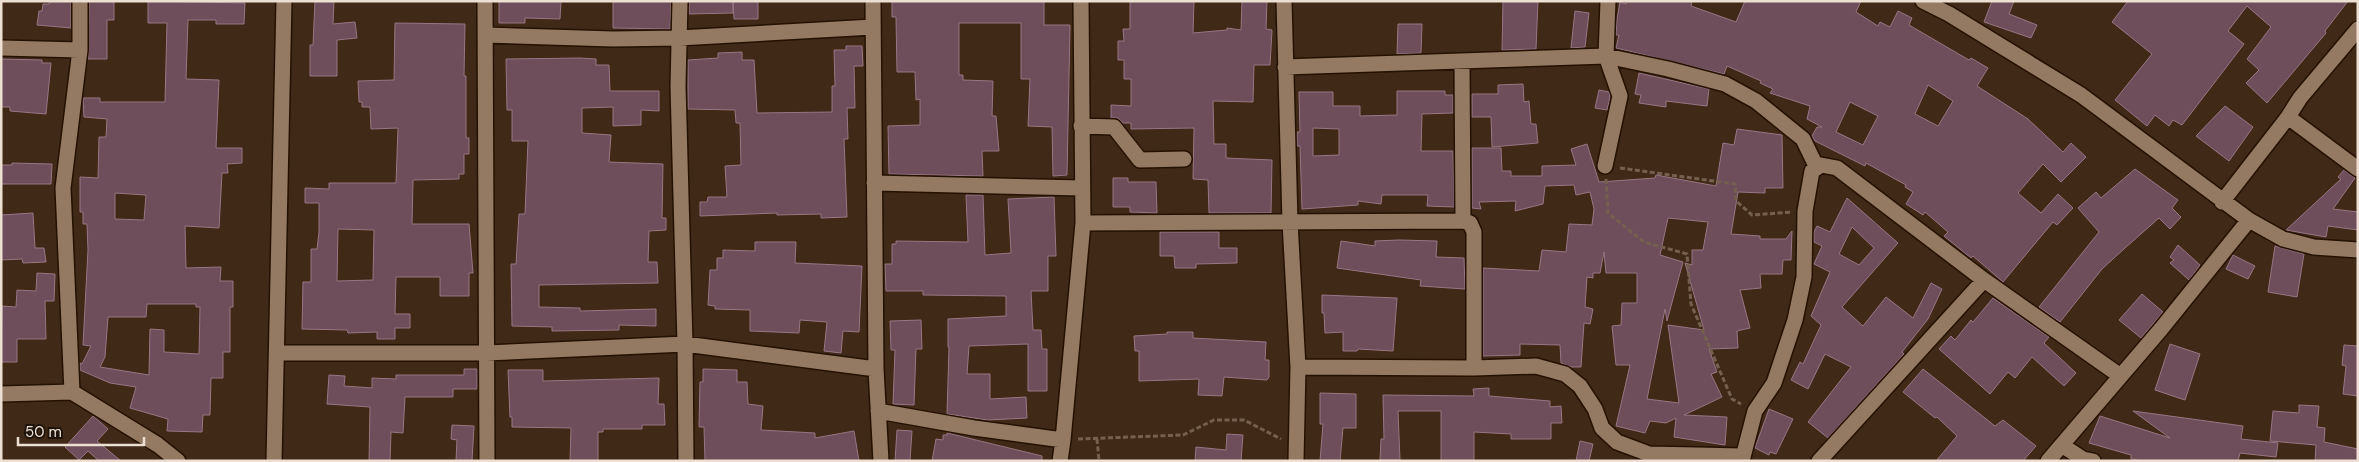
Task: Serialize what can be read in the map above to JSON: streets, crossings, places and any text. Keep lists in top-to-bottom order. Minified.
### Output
{"scale_bar":"50 m"}
